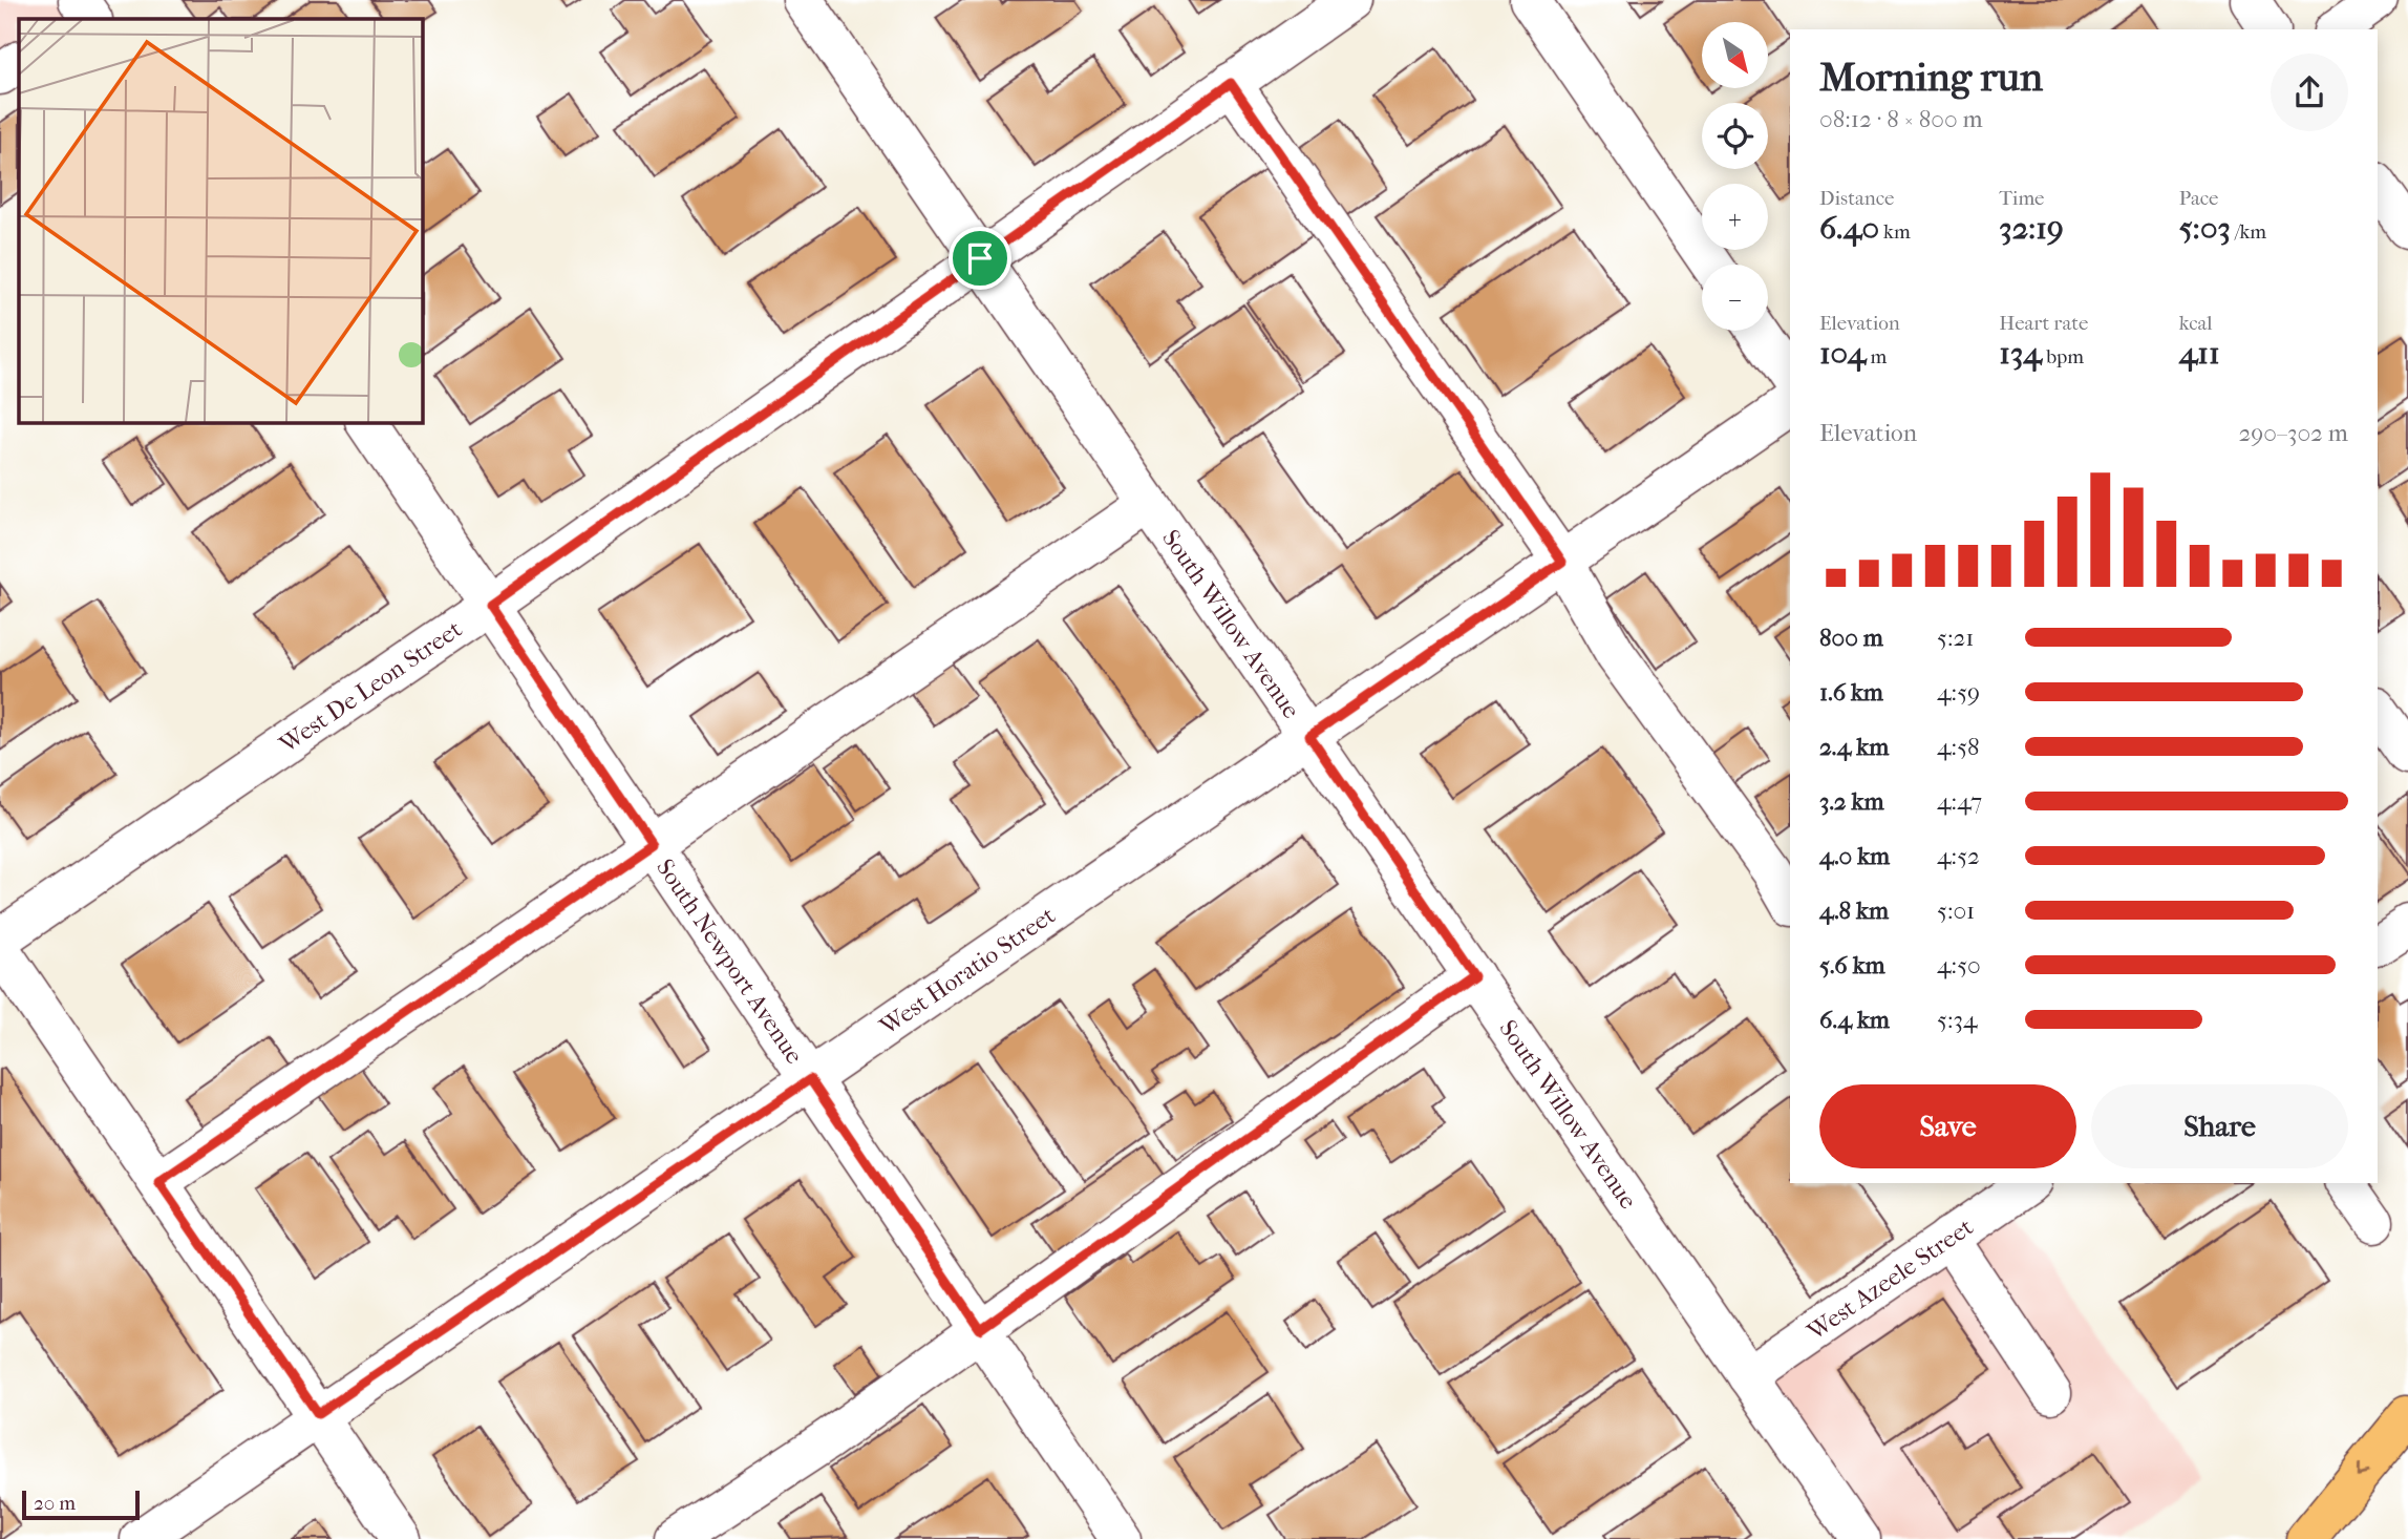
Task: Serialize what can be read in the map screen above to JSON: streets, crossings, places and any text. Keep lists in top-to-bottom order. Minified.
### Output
{"streets":{"street":["South Willow Avenue","West De Leon Street","South Newport Avenue","West Horatio Street","West Azeele Street"]},"crossings":[["South Willow Avenue","West De Leon Street"],["South Willow Avenue","West Horatio Street"],["South Willow Avenue","West Azeele Street"],["West De Leon Street","South Newport Avenue"],["South Newport Avenue","West Horatio Street"]],"scale_bar":"20 m","north":"bottom right","page":{"map_buttons":["+","−"],"heading":["Morning run","08:12 · 8 × 800 m"],"stats":[["Distance","6.40 km"],["Time","32:19"],["Pace","5:03 /km"],["Elevation","104 m"],["Heart rate","134 bpm"],["kcal","411"]],"chart":["Elevation","290–302 m"],"list":[{"name":"800 m","note":"5:21"},{"name":"1.6 km","note":"4:59"},{"name":"2.4 km","note":"4:58"},{"name":"3.2 km","note":"4:47"},{"name":"4.0 km","note":"4:52"},{"name":"4.8 km","note":"5:01"},{"name":"5.6 km","note":"4:50"},{"name":"6.4 km","note":"5:34"}],"buttons":["Save","Share"],"scale":"20 m"}}
